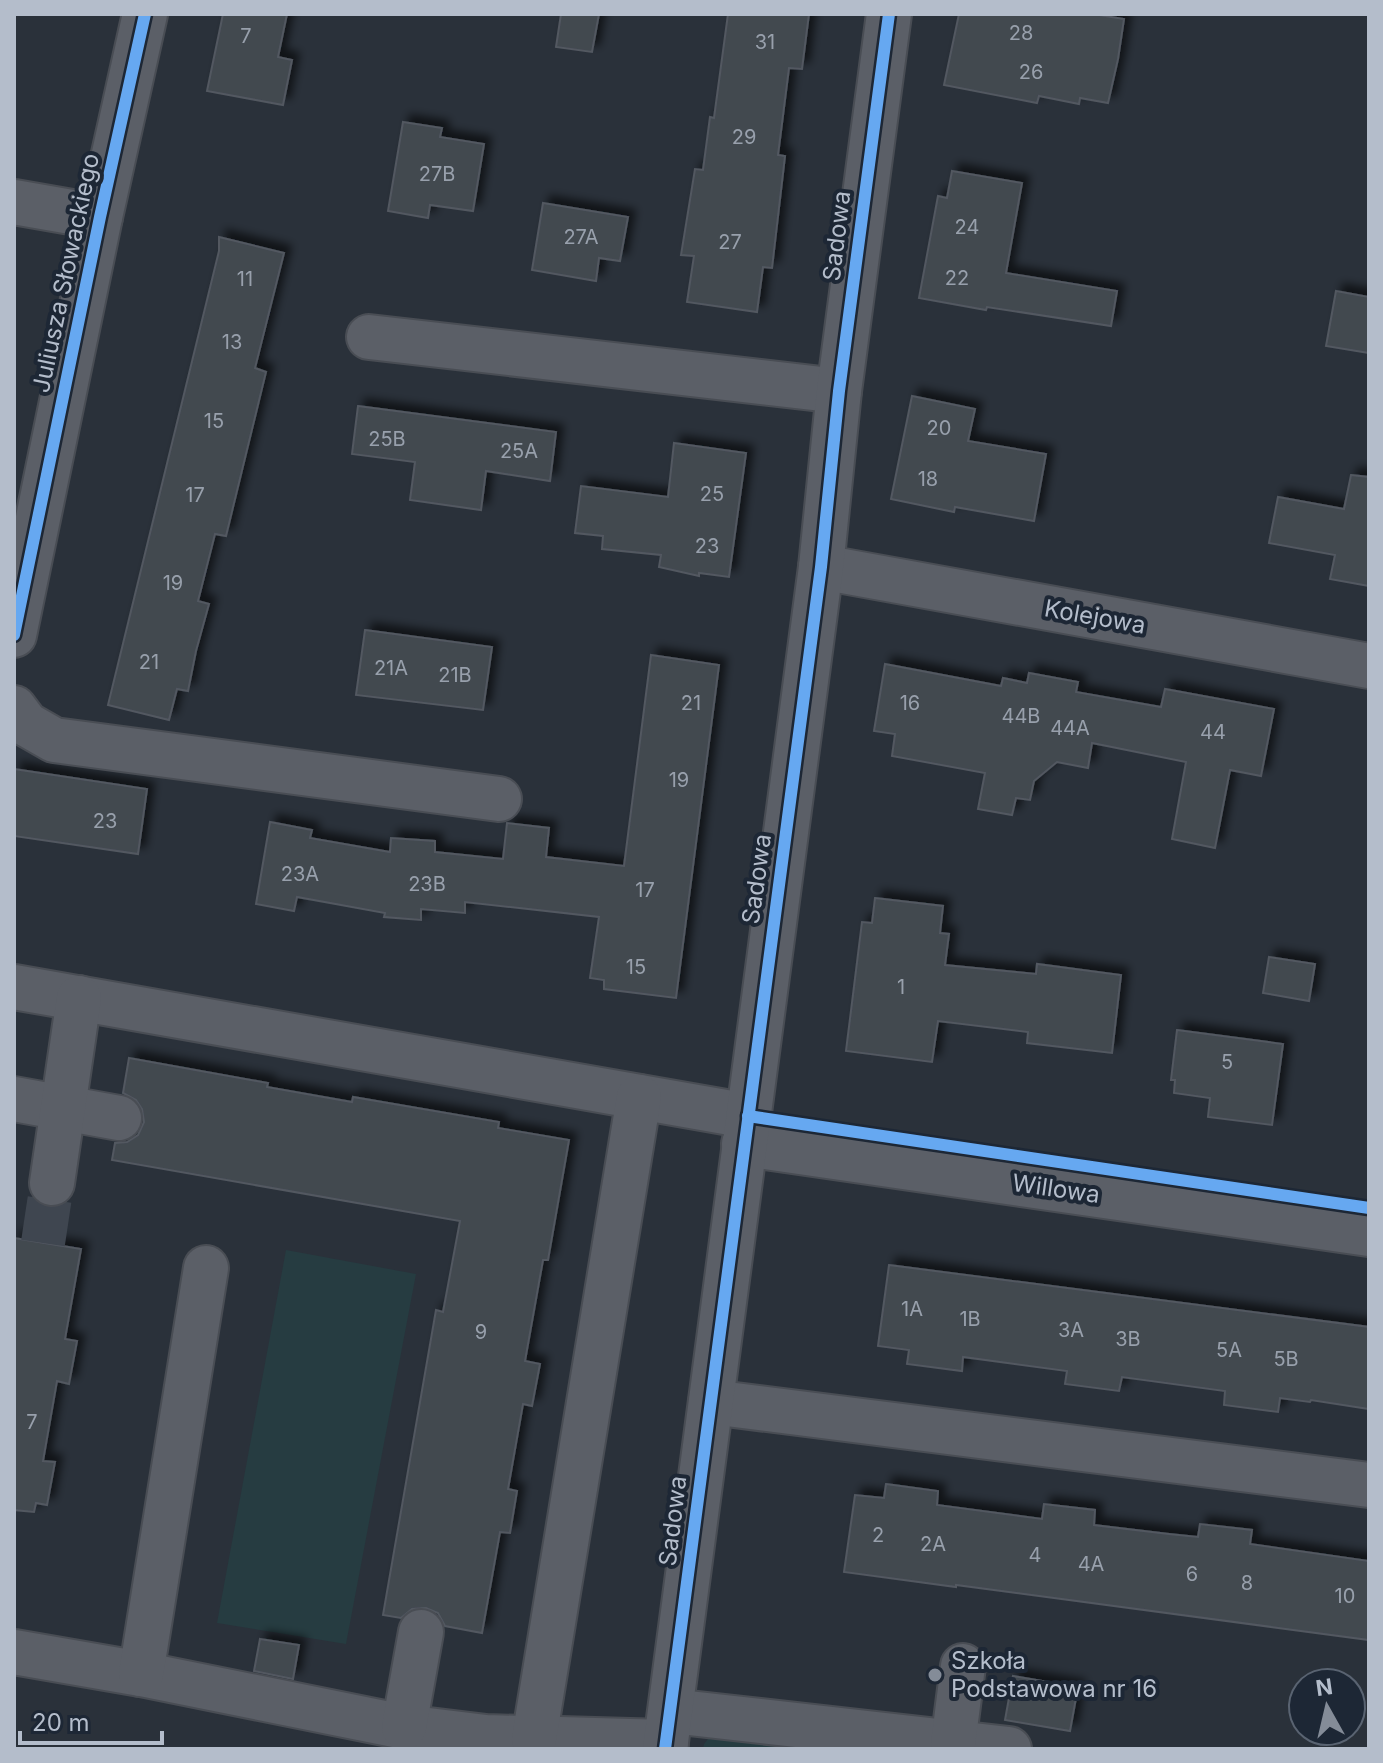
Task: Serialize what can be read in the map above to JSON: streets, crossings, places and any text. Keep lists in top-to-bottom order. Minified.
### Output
{"streets":{"street":["Sadowa","Juliusza Słowackiego","Kolejowa","Willowa"]},"crossings":[["Sadowa","Kolejowa"],["Sadowa","Willowa"]],"places":["Szkoła Podstawowa nr 16"],"house_numbers":["28","7","31","26","29","27B","24","27A","27","22","11","13","15","20","25B","25A","18","25","17","23","19","21","21A","21B","21","16","44B","44A","44","19","23","23A","23B","17","15","1","5","1A","1B","3A","9","3B","5A","5B","7","2","2A","4","4A","6","8","10"],"scale_bar":"20 m","north":"top"}
